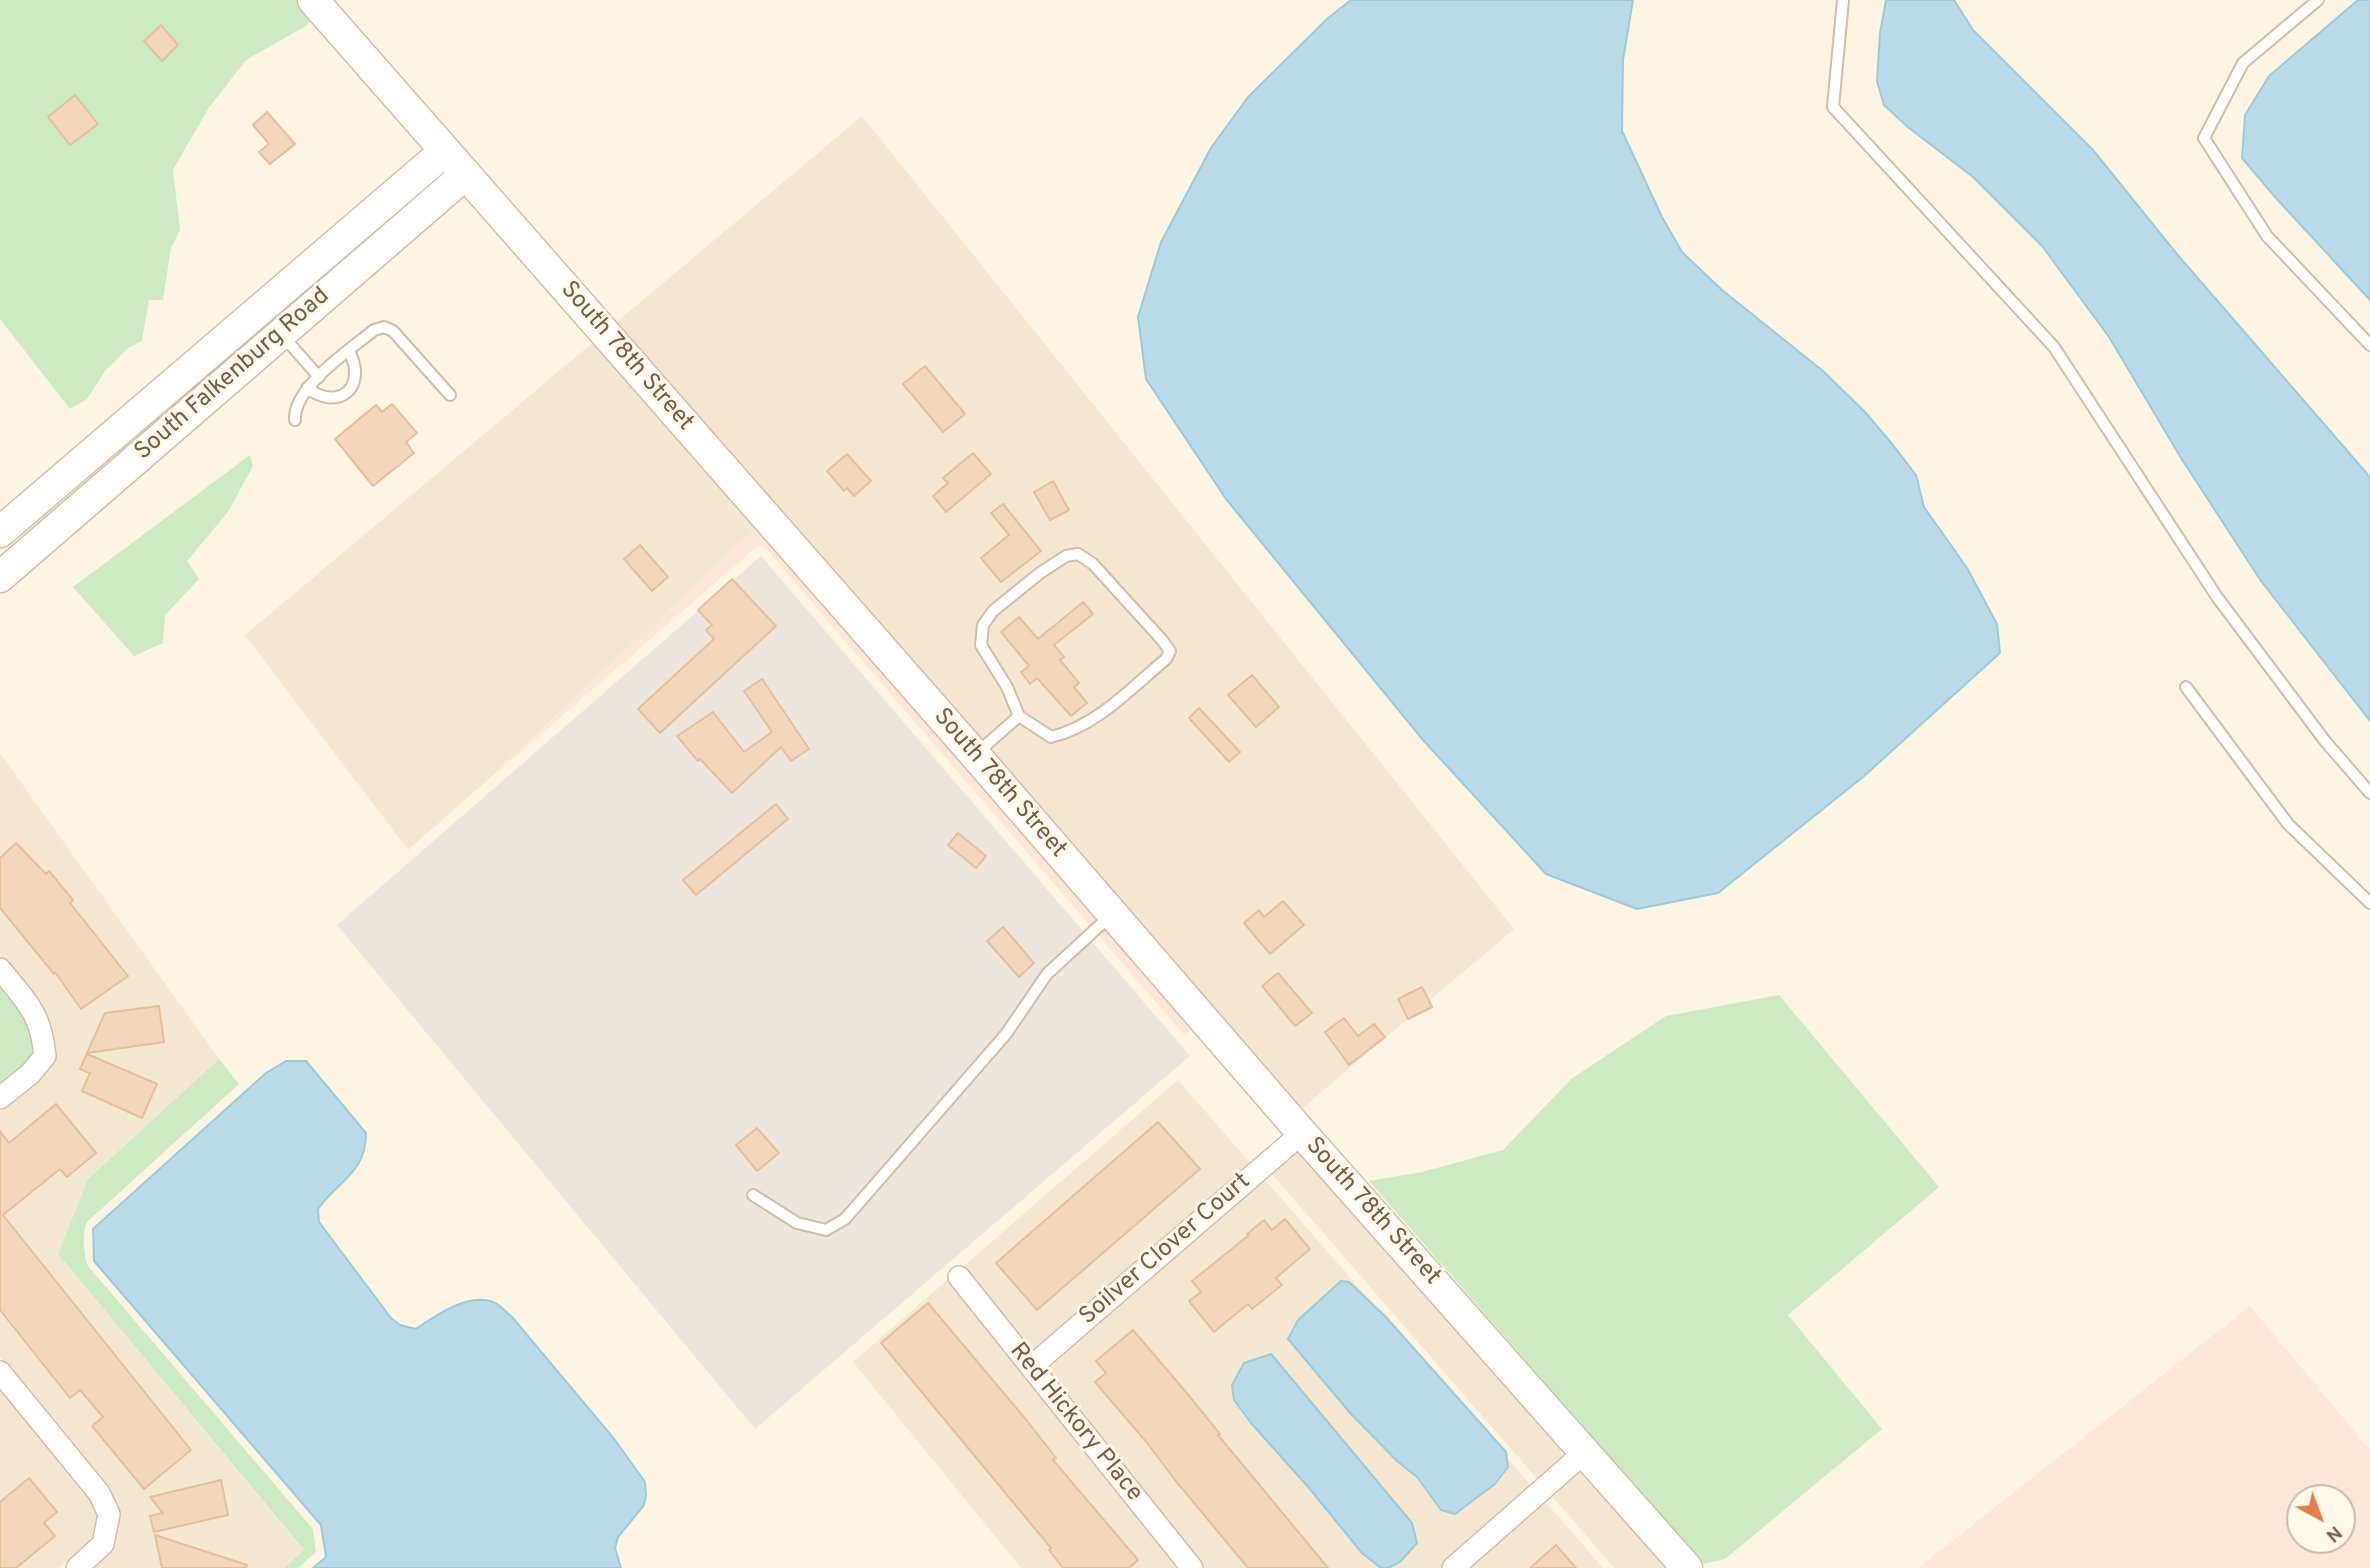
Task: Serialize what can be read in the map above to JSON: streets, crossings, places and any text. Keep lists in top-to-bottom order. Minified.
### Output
{"streets":{"street":["South 78th Street","South Falkenburg Road","Soilver Clover Court","Red Hickory Place"]},"crossings":[["South 78th Street","South Falkenburg Road"],["South 78th Street","Soilver Clover Court"],["Soilver Clover Court","Red Hickory Place"]],"north":"bottom right"}
